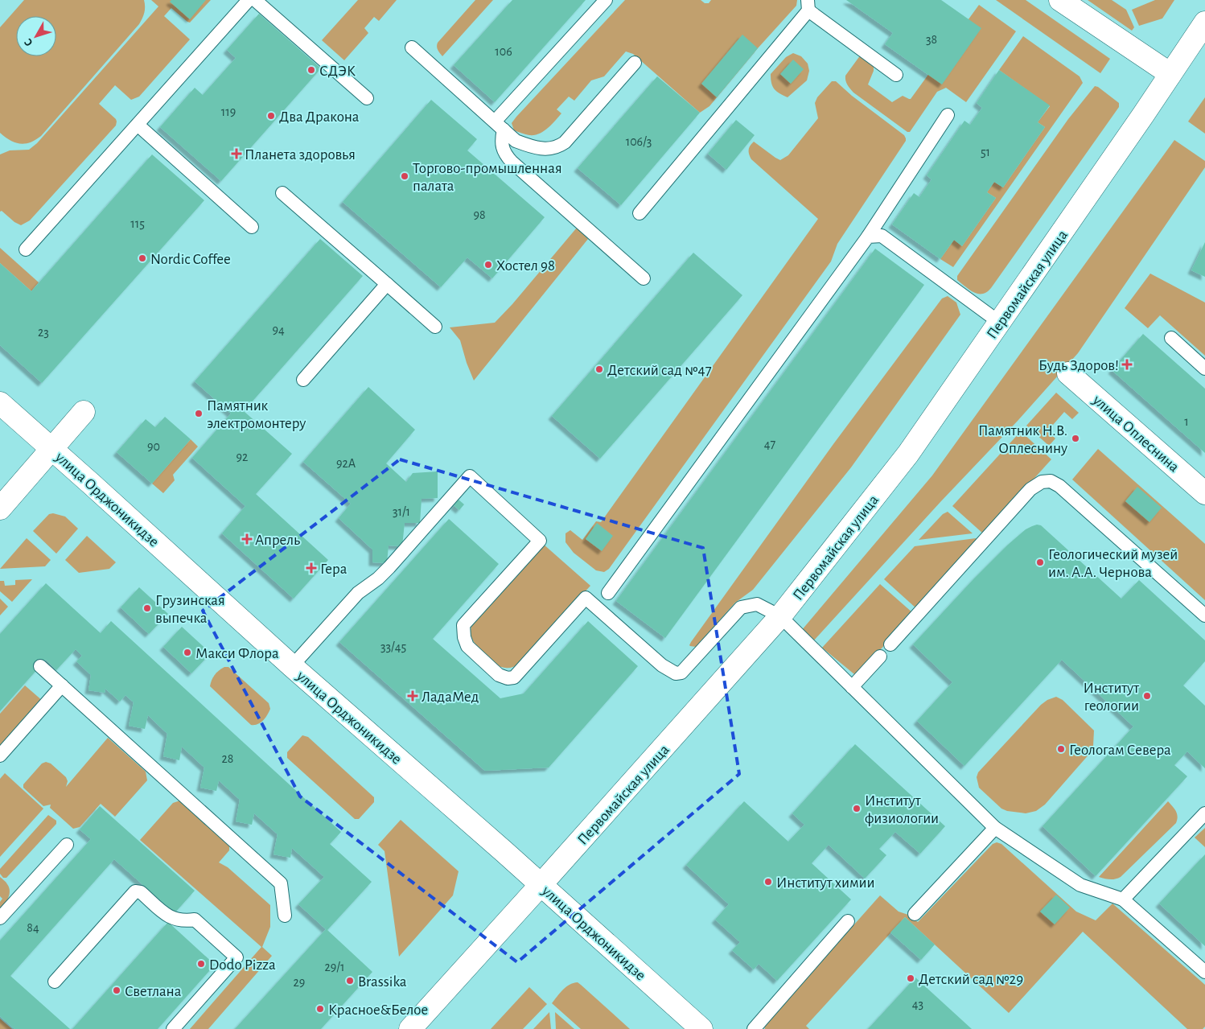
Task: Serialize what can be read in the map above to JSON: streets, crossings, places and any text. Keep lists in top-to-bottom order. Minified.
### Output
{"streets":{"main road":["Первомайская улица","улица Оплеснина","улица Орджоникидзе"]},"crossings":[["Первомайская улица","улица Орджоникидзе"]],"places":{"other":["СДЭК","Два Дракона","Торгово-промышленная палата","Nordic Coffee","Хостел 98","Детский сад №47","Памятник электромонтеру","Памятник Н.В. Оплеснину","Геологический музей им. А.А. Чернова","Грузинская выпечка","Макси Флора","Институт геологии","Геологам Севера","Институт физиологии","Институт химии","Dodo Pizza","Детский сад №29","Brassika","Светлана","Красное&Белое"],"health":["Планета здоровья","Будь Здоров!","Апрель","Гера","ЛадаМед"]},"house_numbers":["38","106","119","106/3","51","98","115","94","23","1","47","90","92","92А","31/1","33/45","28","84","29/1","29","43"],"north":"bottom left"}
